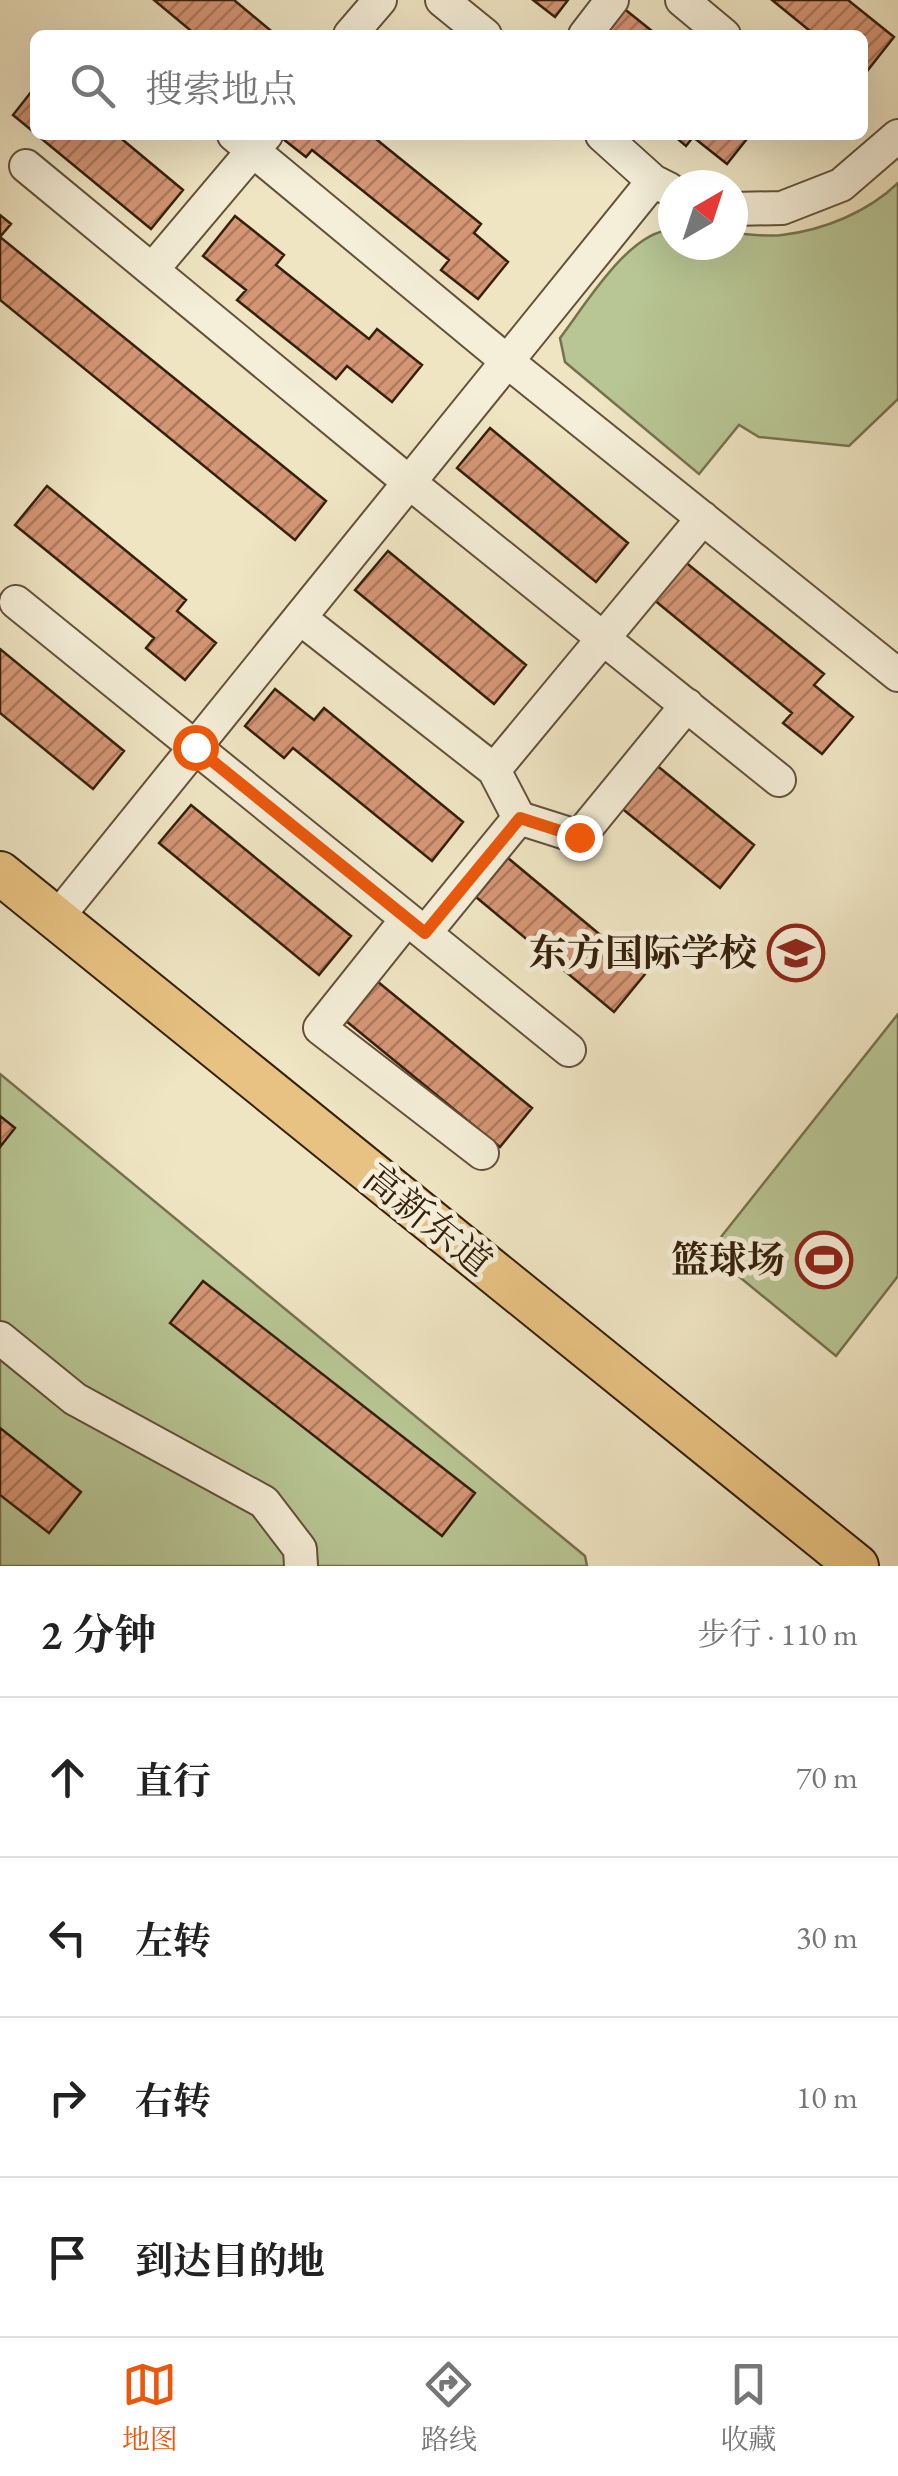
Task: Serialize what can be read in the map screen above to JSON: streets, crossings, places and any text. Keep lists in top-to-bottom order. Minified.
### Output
{"streets":{"main road":["高新东道"]},"places":{"school or university":["东方国际学校"],"sports":["篮球场"]},"north":"top right","page":{"search":"搜索地点","heading":["2 分钟","步行 · 110 m"],"list":[["直行","70 m"],["左转","30 m"],["右转","10 m"],"到达目的地"],"nav":["地图","路线","收藏"]}}
